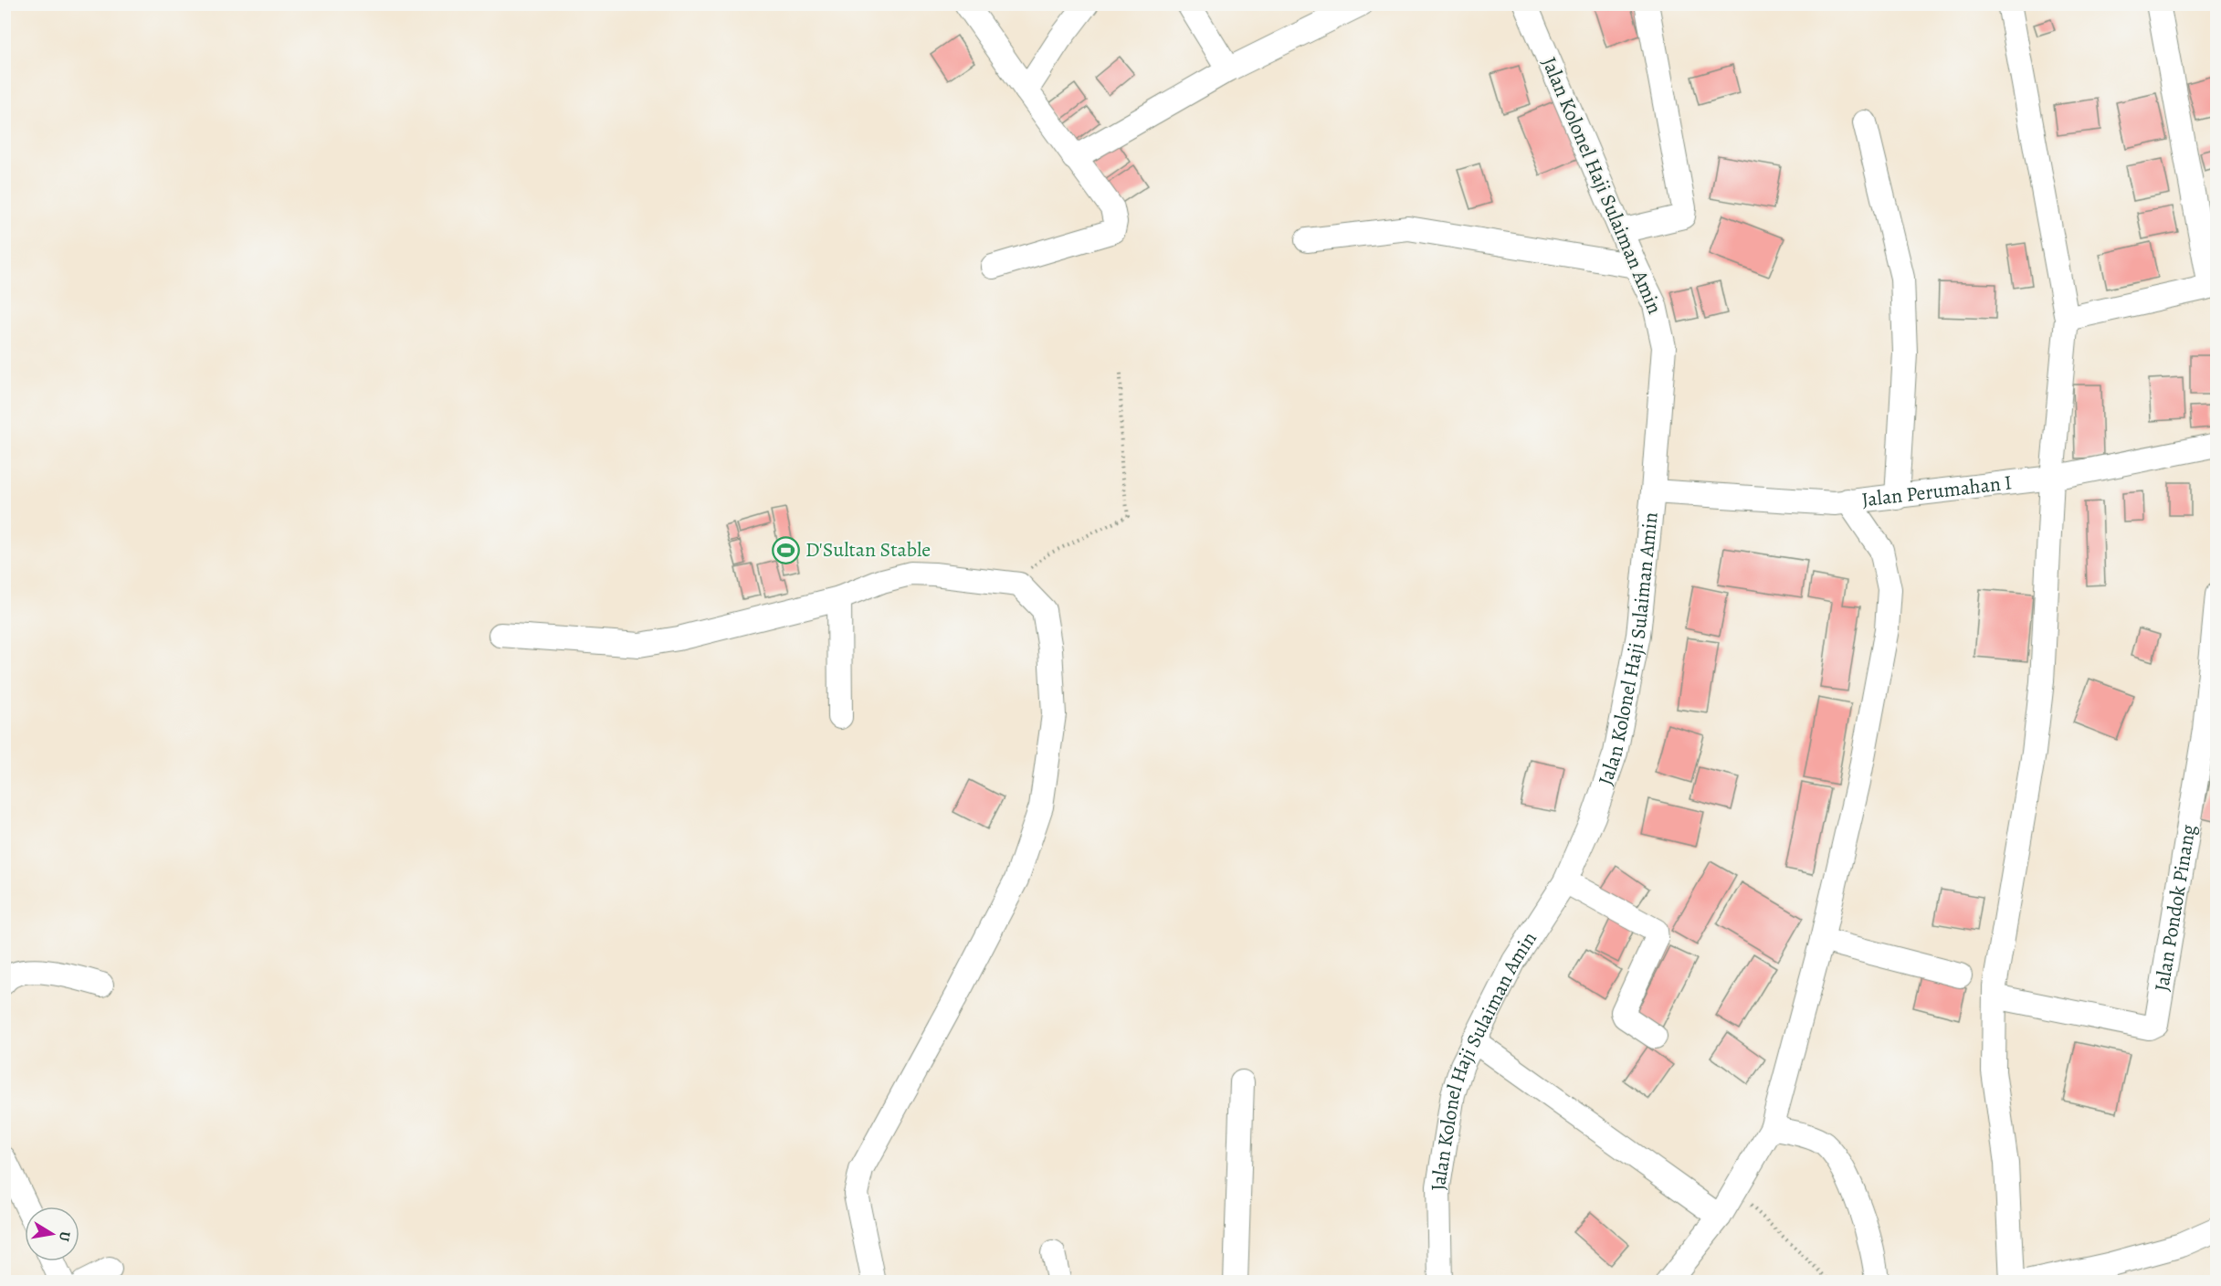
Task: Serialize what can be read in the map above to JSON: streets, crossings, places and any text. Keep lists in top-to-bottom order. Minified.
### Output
{"streets":{"street":["Jalan Kolonel Haji Sulaiman Amin","Jalan Perumahan I","Jalan Pondok Pinang"]},"crossings":[["Jalan Kolonel Haji Sulaiman Amin","Jalan Perumahan I"]],"places":{"sports":["D'Sultan Stable"]},"north":"right"}
